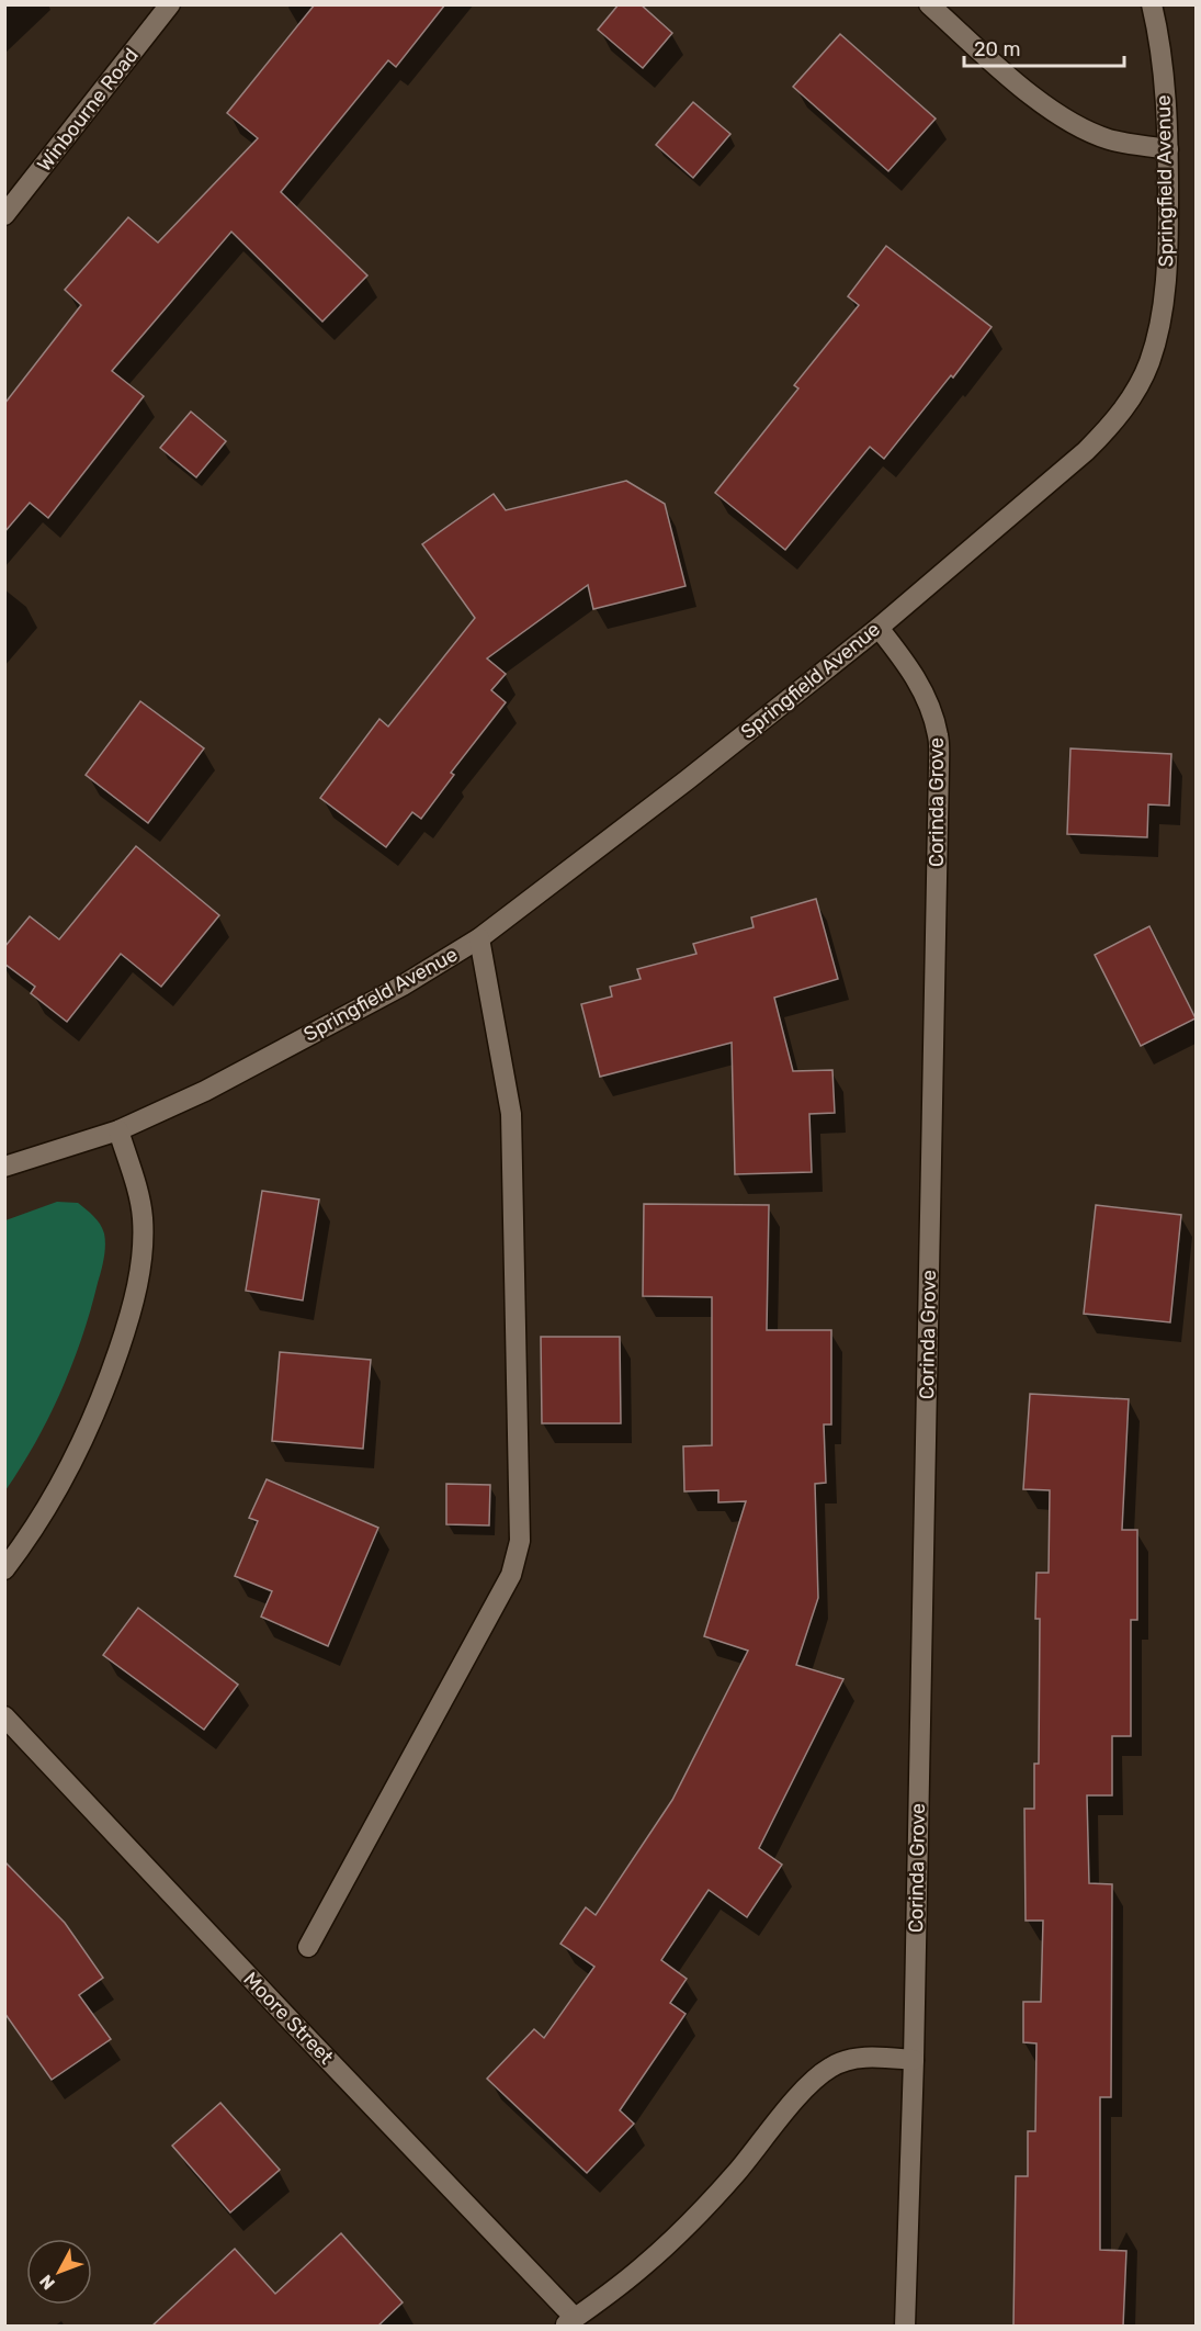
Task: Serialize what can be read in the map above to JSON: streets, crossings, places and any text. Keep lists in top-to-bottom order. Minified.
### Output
{"streets":{"street":["Winbourne Road","Springfield Avenue","Corinda Grove","Moore Street"]},"crossings":[["Springfield Avenue","Corinda Grove"]],"scale_bar":"20 m","north":"bottom left"}
